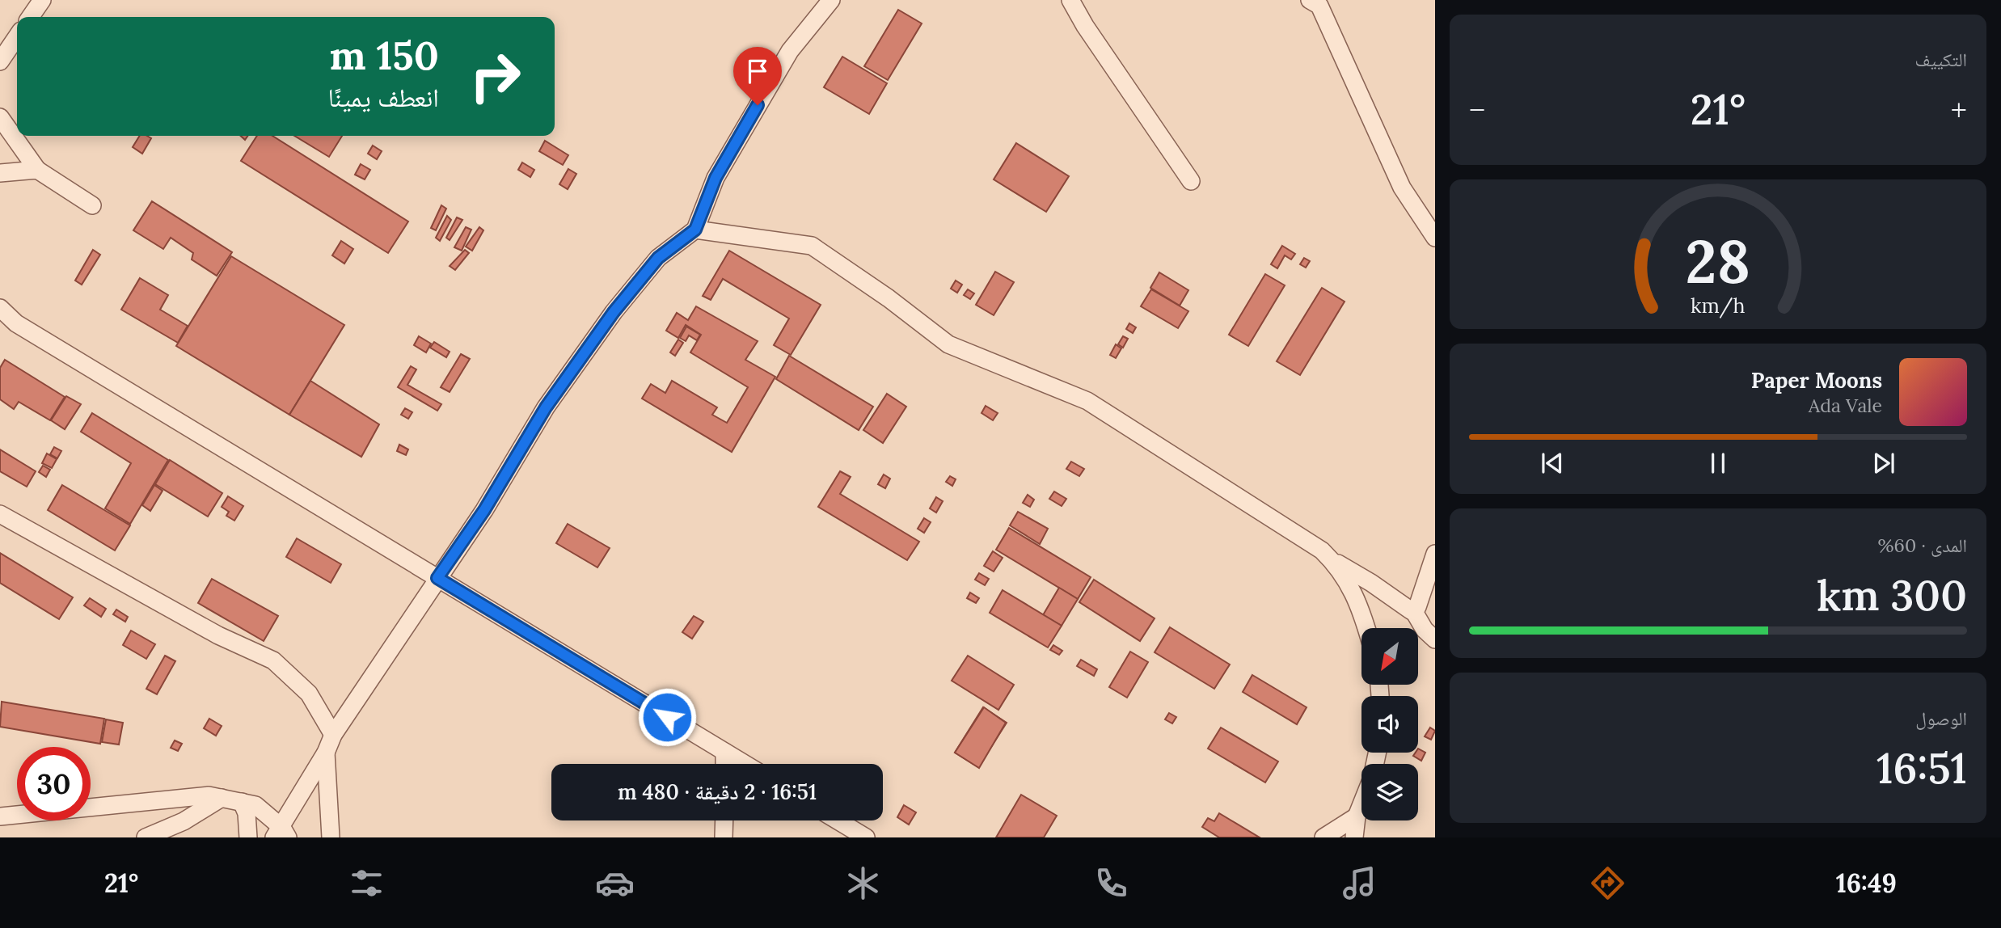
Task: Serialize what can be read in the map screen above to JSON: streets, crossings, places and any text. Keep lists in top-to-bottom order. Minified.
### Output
{"north":"bottom left","page":{"tile":["التكييف",["المدى · 60%","300 km"],["الوصول","16:51"]],"turn":["150 m","انعطف يمينًا"],"heat":["−","21°","+"],"song":["Paper Moons","Ada Vale"],"limit":"30","trip":"16:51 · 2 دقيقة · 480 m","tabs":["16:49","21°"],"gauge":["28","km/h"]}}
